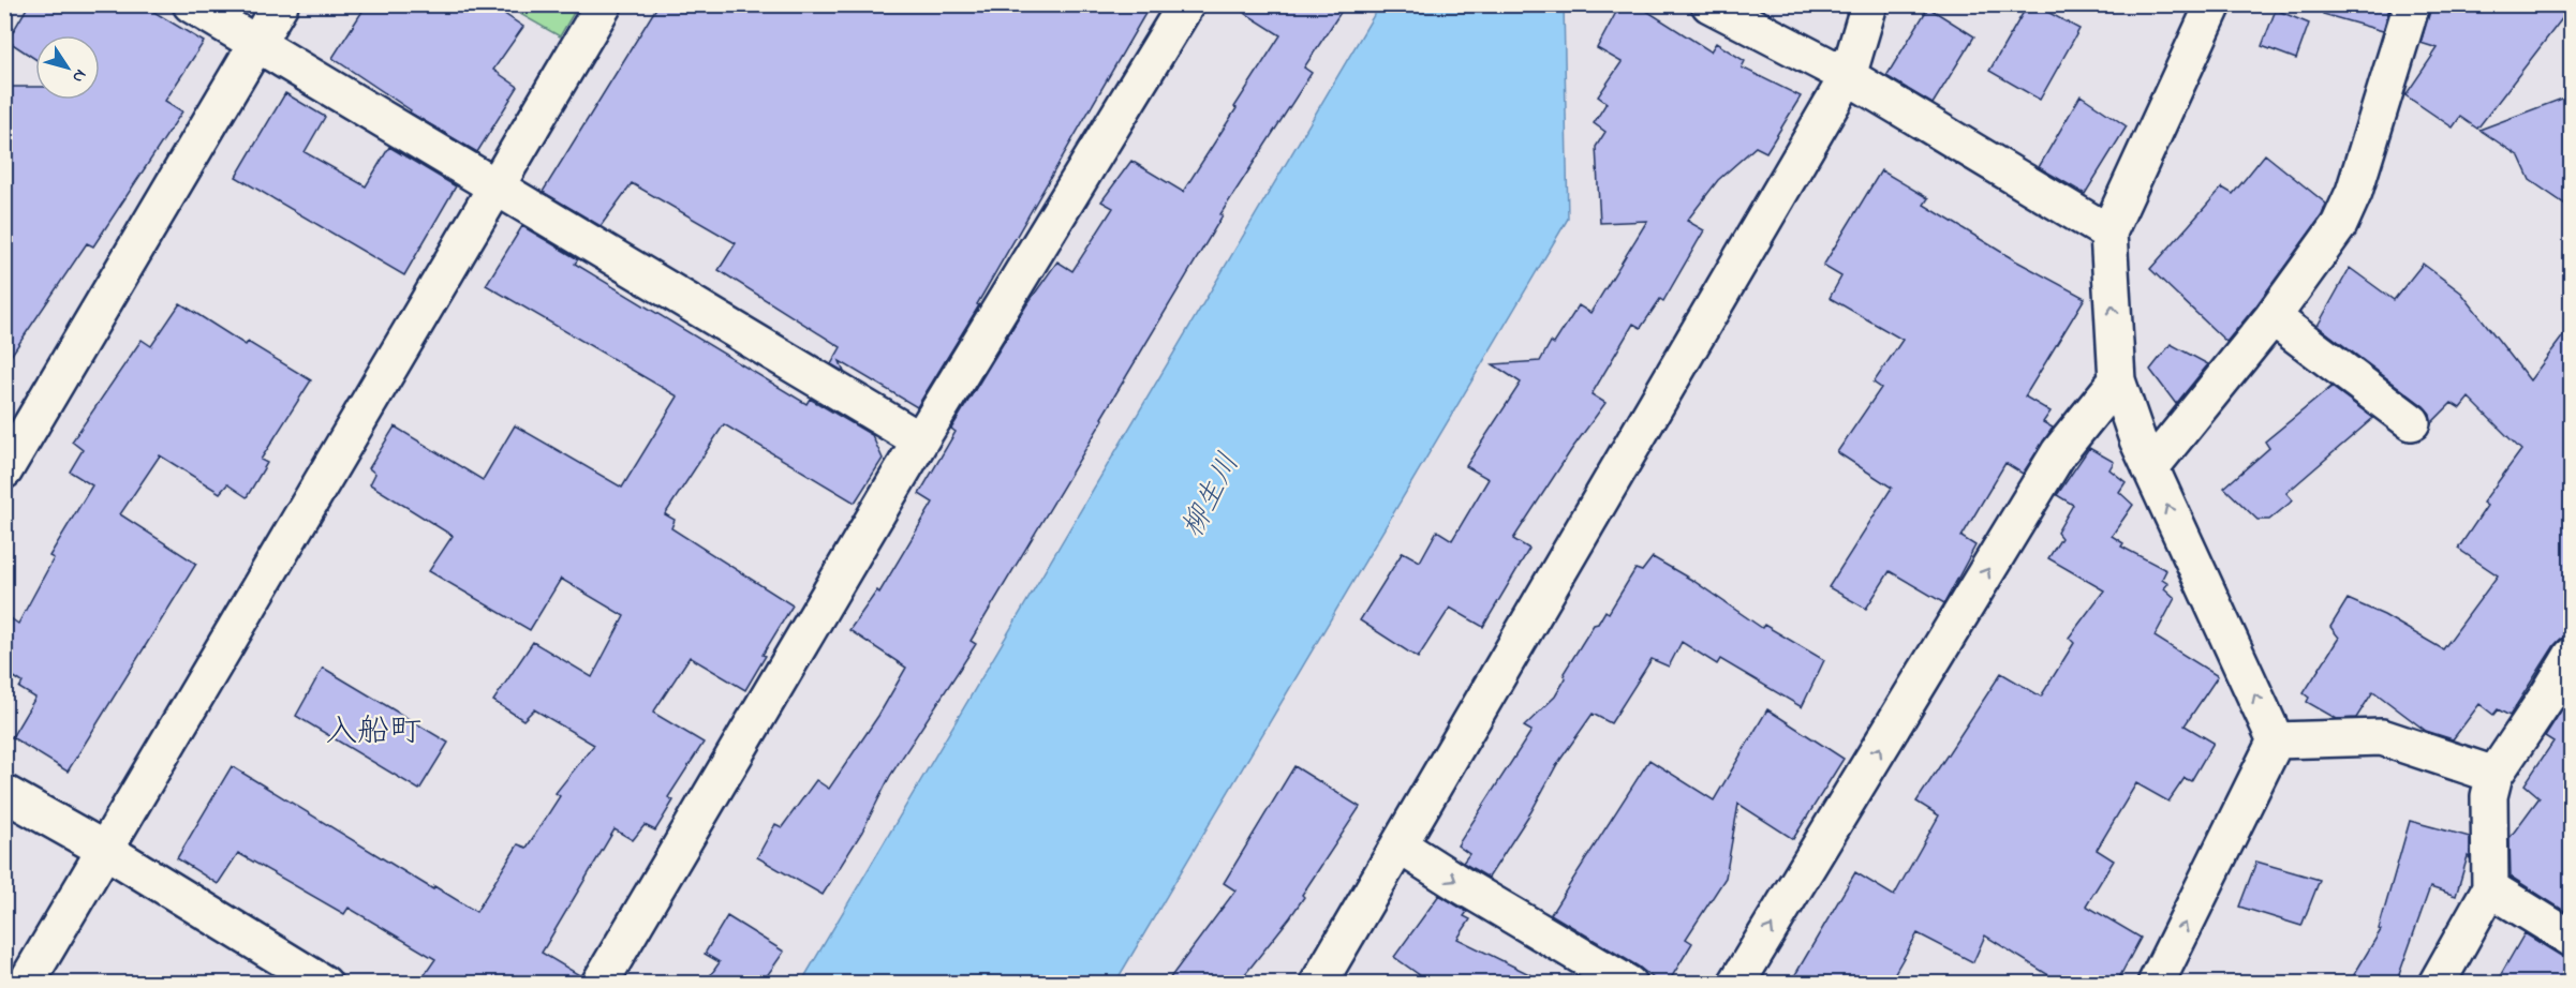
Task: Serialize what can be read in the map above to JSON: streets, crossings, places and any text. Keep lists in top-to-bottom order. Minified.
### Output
{"districts":["入船町"],"water":["柳生川"],"north":"bottom right"}
